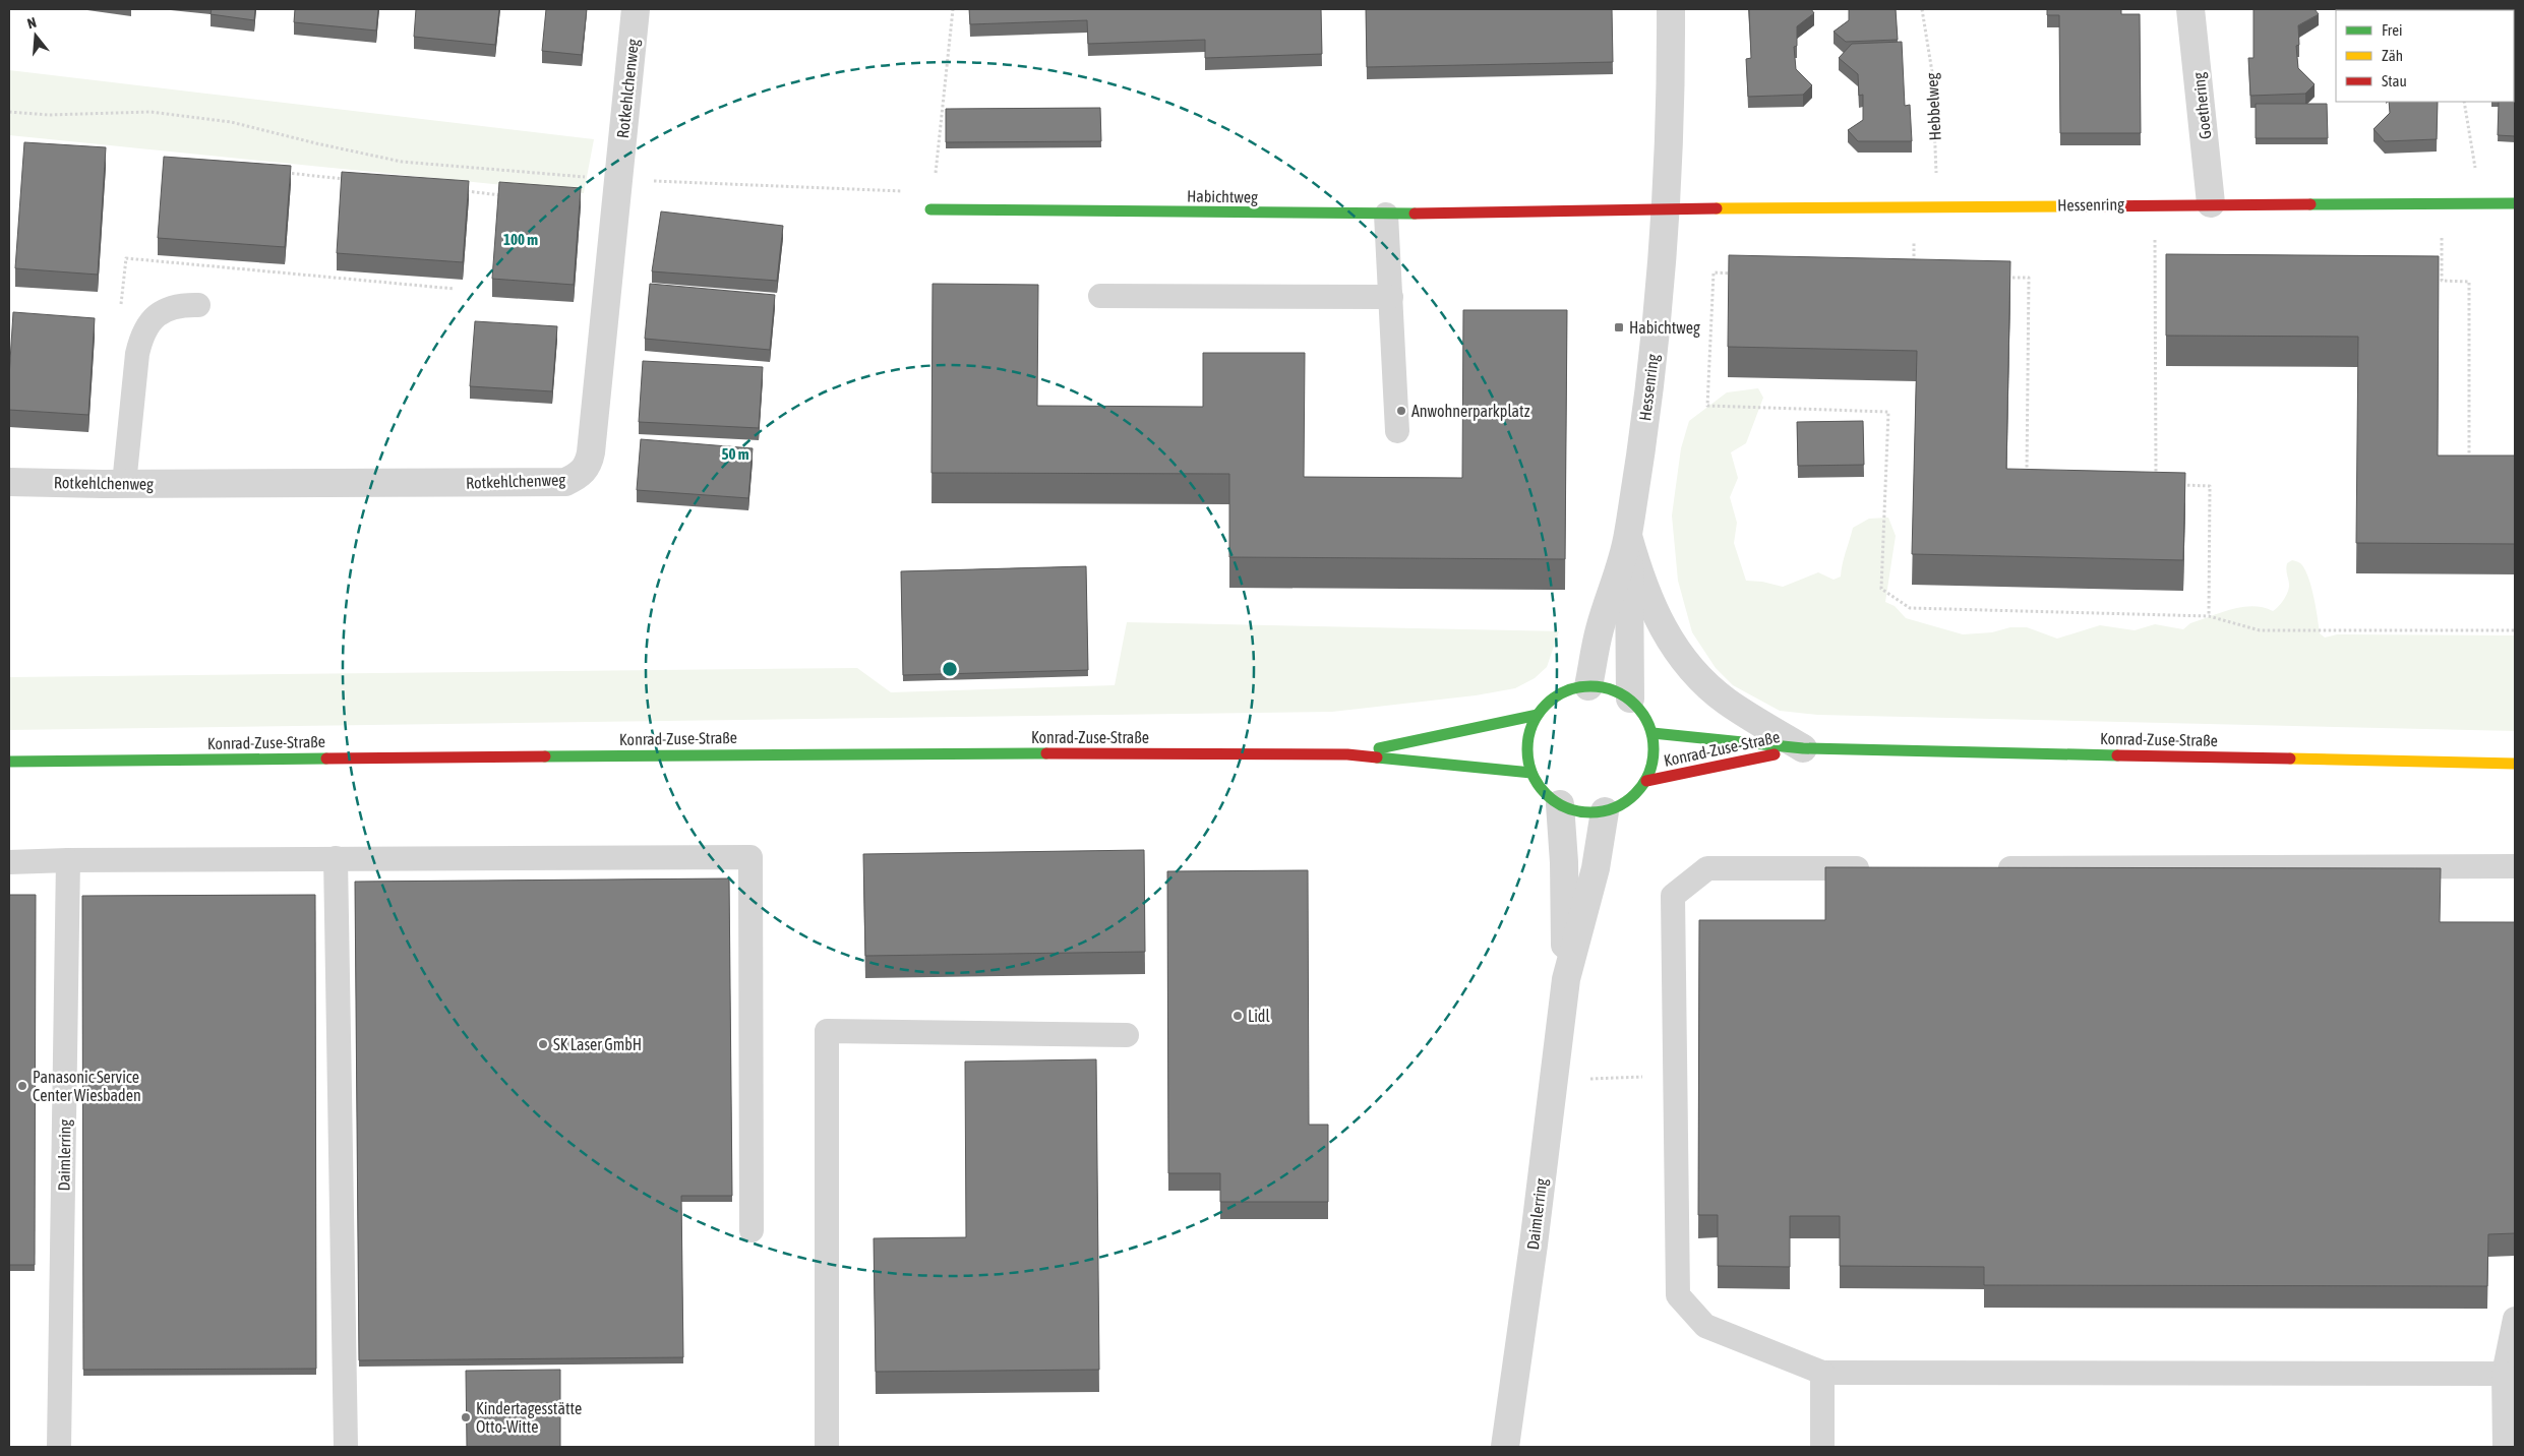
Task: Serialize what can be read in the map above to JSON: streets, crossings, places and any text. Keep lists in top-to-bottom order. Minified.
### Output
{"streets":{"street":["Rotkehlchenweg","Goethering","Habichtweg","Hessenring","Konrad-Zuse-Straße","Daimlerring"],"path":["Hebbelweg"]},"crossings":[["Goethering","Hessenring"],["Hebbelweg","Hessenring"],["Habichtweg","Hessenring"],["Hessenring","Konrad-Zuse-Straße"],["Hessenring","Daimlerring"],["Konrad-Zuse-Straße","Daimlerring"]],"places":{"transit":["Habichtweg"],"other":["Anwohnerparkplatz","Lidl","SK Laser GmbH","Panasonic Service Center Wiesbaden","Kindertagesstätte Otto-Witte"]},"legend":["Frei","Zäh","Stau"],"north":"top","rings":["100 m","50 m"]}
